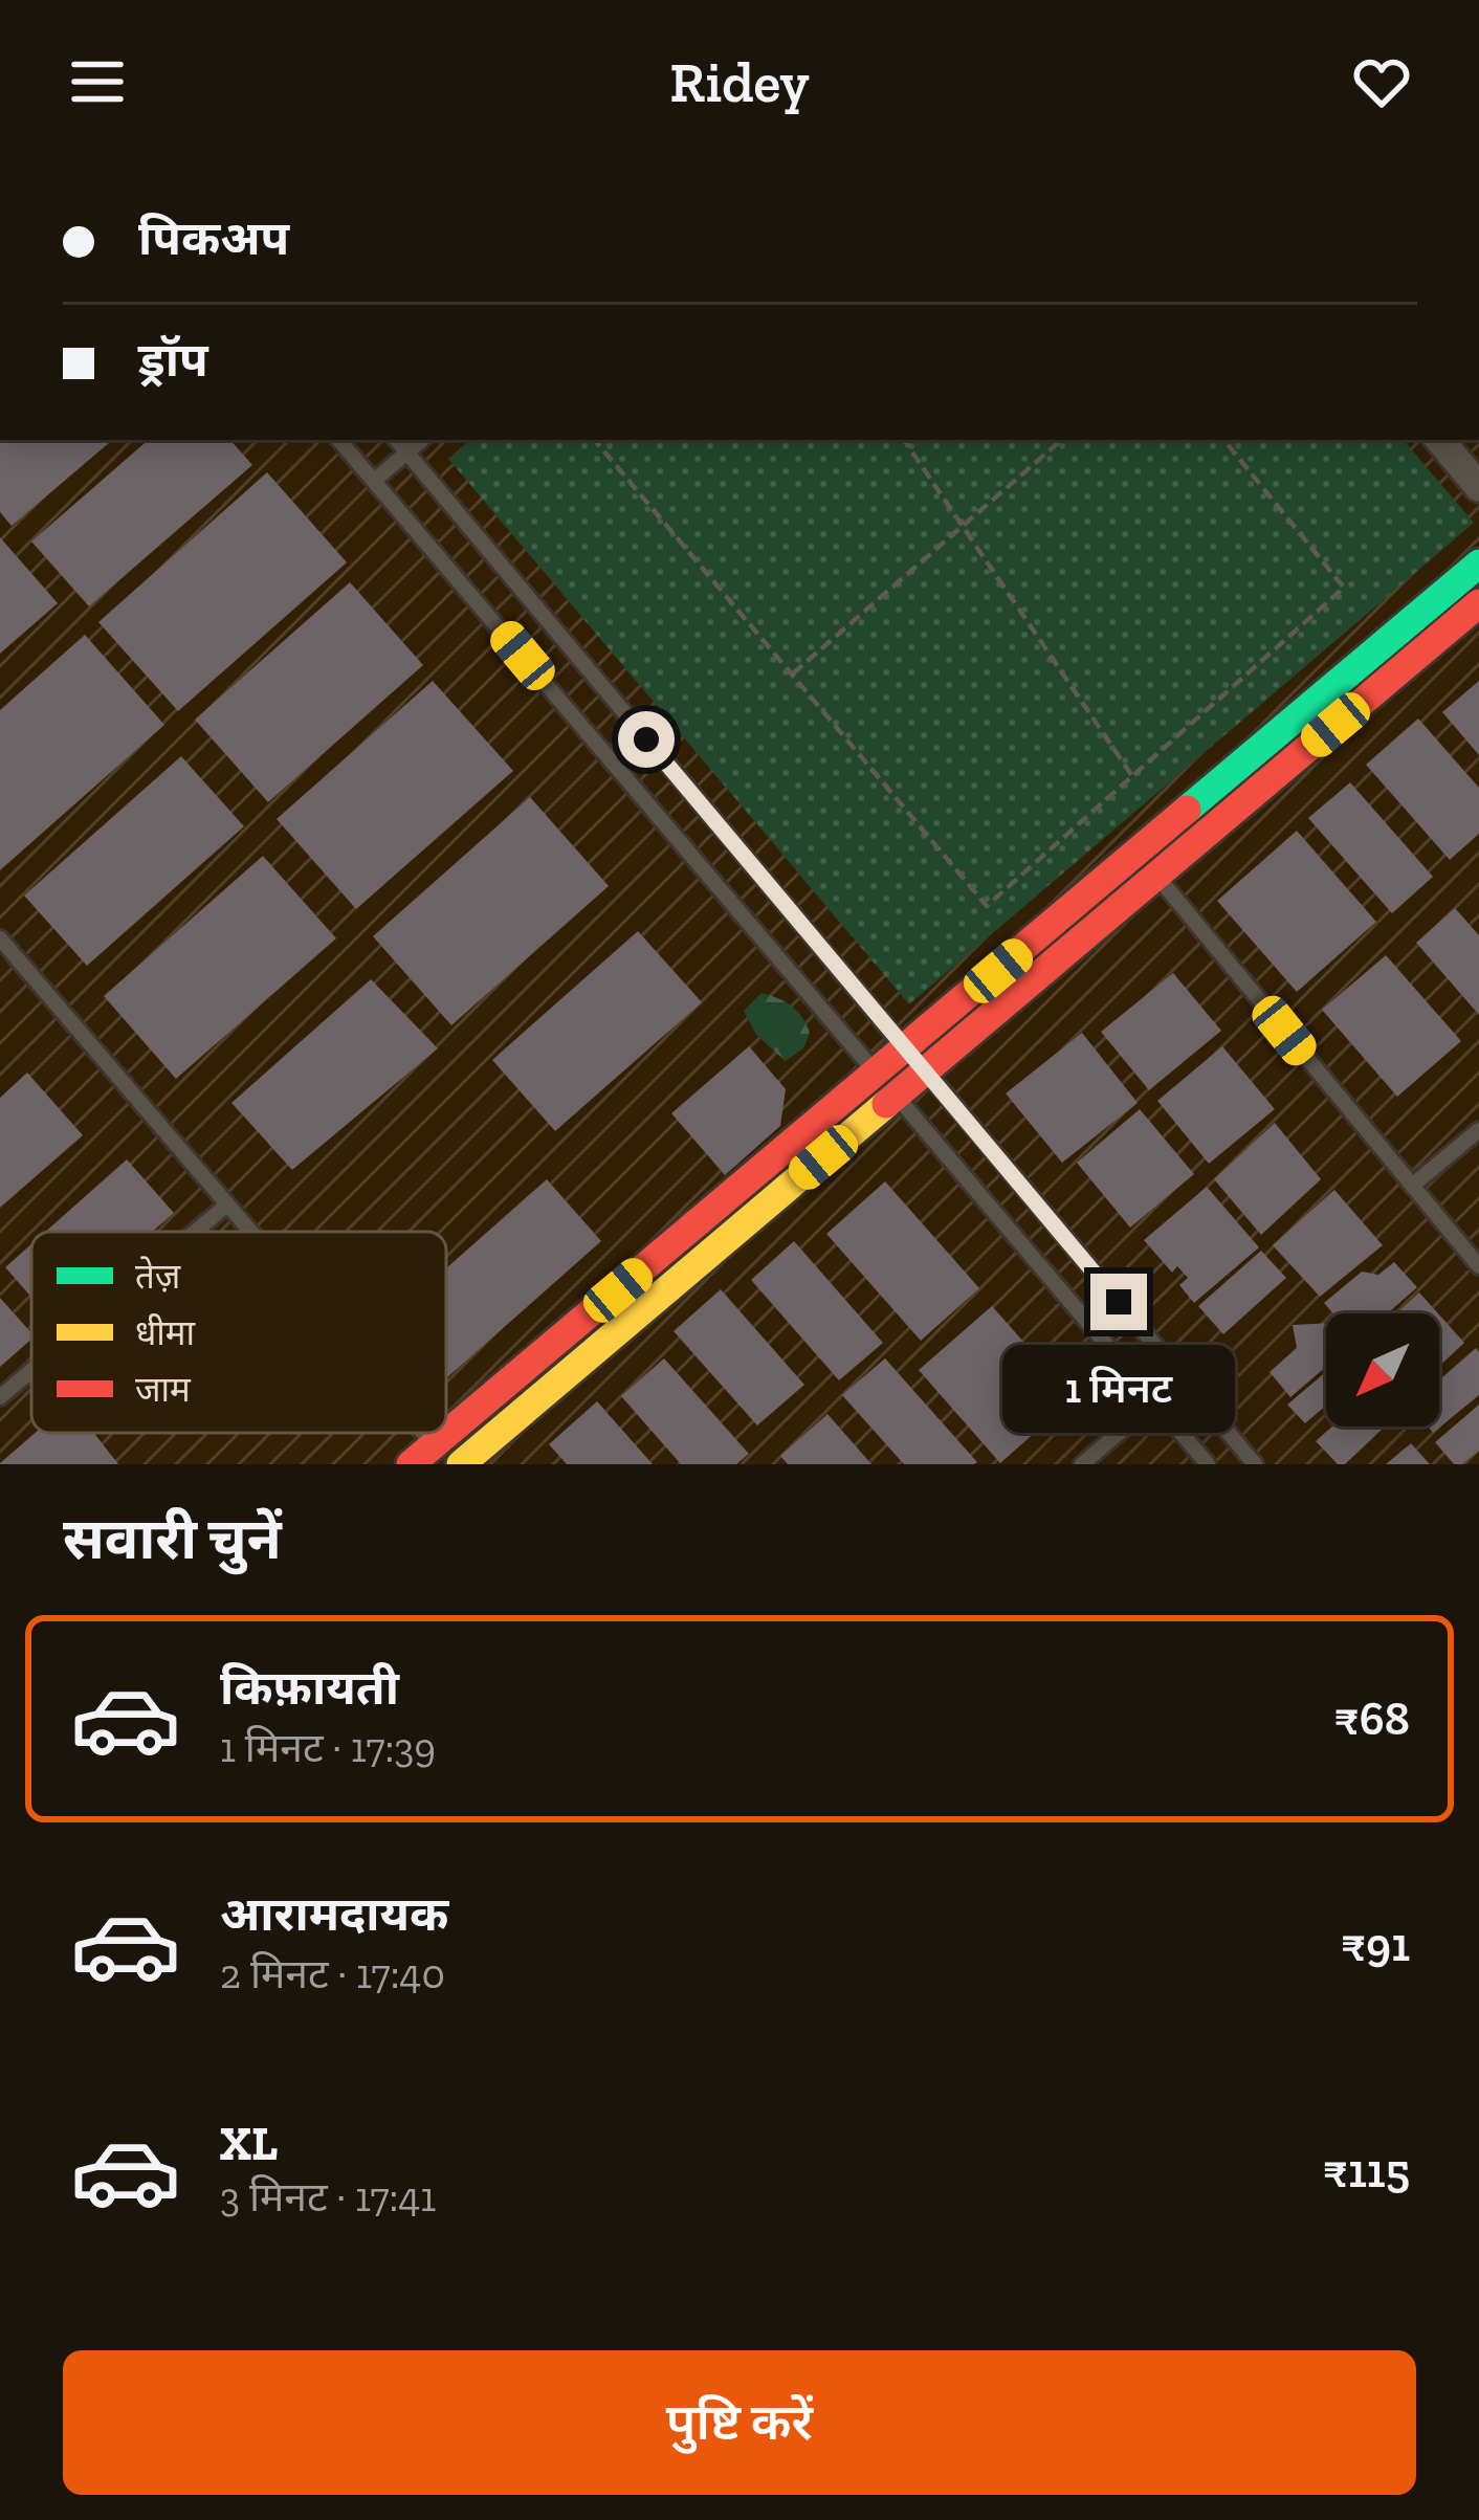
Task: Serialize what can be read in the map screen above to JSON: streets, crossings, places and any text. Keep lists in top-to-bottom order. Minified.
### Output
{"legend":["तेज़","धीमा","जाम"],"north":"bottom left","page":{"header":"Ridey","banner":["पिकअप","ड्रॉप"],"bubble":"1 मिनट","heading":"सवारी चुनें","list":[{"name":"किफ़ायती","note":"1 मिनट · 17:39","value":"₹68"},{"name":"आरामदायक","note":"2 मिनट · 17:40","value":"₹91"},{"name":"XL","note":"3 मिनट · 17:41","value":"₹115"}],"buttons":"पुष्टि करें"}}
